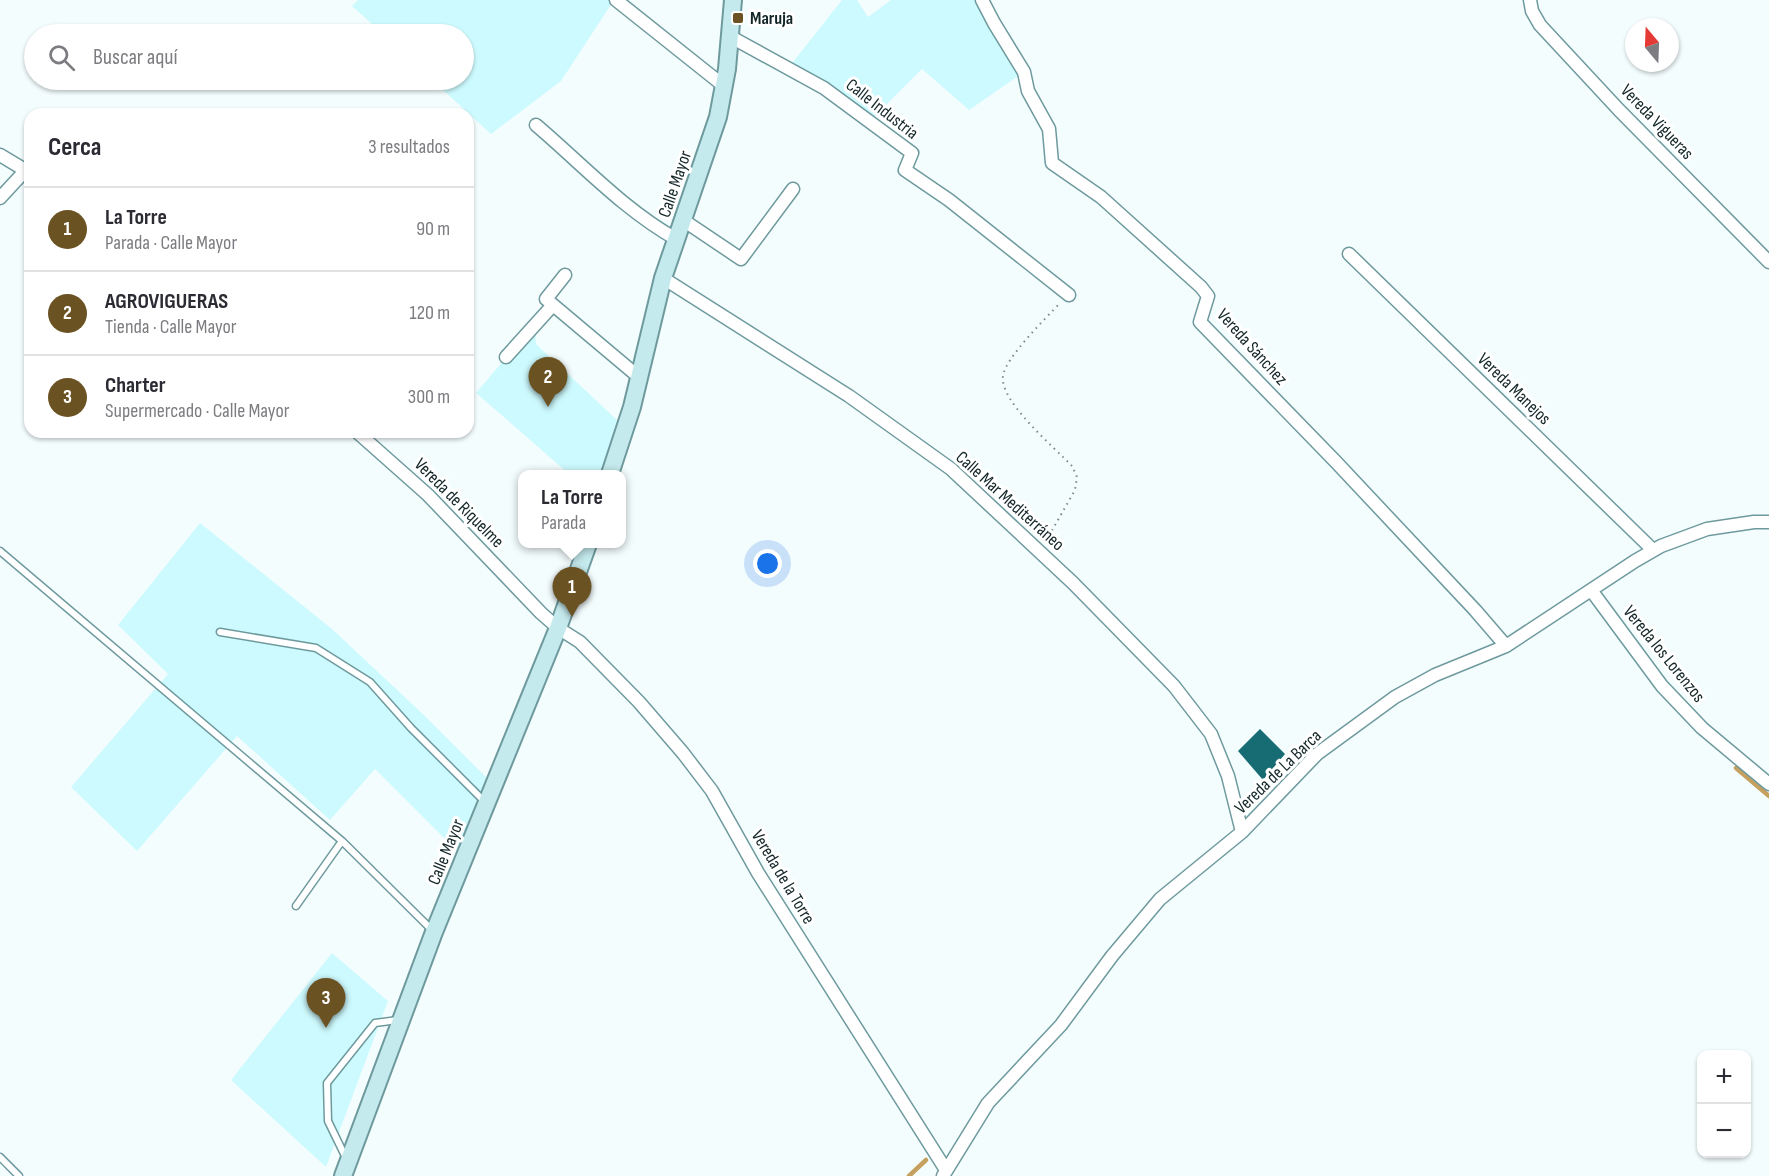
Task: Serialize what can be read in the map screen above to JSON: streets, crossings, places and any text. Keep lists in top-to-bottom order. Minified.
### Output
{"streets":{"main road":["Calle Mayor"],"street":["Calle Industria","Vereda Vigueras","Vereda Sánchez","Vereda Manejos","Calle Mar Mediterráneo","Vereda de Riquelme","Vereda los Lorenzos","Vereda de La Barca","Vereda de la Torre"]},"crossings":[["Calle Industria","Calle Mayor"],["Calle Mayor","Calle Mar Mediterráneo"],["Calle Mayor","Vereda de Riquelme"],["Calle Mayor","Vereda de la Torre"],["Vereda Sánchez","Vereda de La Barca"],["Vereda Manejos","Vereda de La Barca"],["Calle Mar Mediterráneo","Vereda de La Barca"],["Vereda de Riquelme","Vereda de la Torre"],["Vereda los Lorenzos","Vereda de La Barca"],["Vereda de La Barca","Vereda de la Torre"]],"places":{"transit":["Maruja"]},"north":"top","page":{"search":"Buscar aquí","heading":["Cerca","3 resultados"],"list":[{"mark":"1","name":"La Torre","note":"Parada · Calle Mayor","value":"90 m"},{"mark":"2","name":"AGROVIGUERAS","note":"Tienda · Calle Mayor","value":"120 m"},{"mark":"3","name":"Charter","note":"Supermercado · Calle Mayor","value":"300 m"}],"pins":["2","1","3"],"popup":["La Torre","Parada"],"map_buttons":["+","−"]}}
